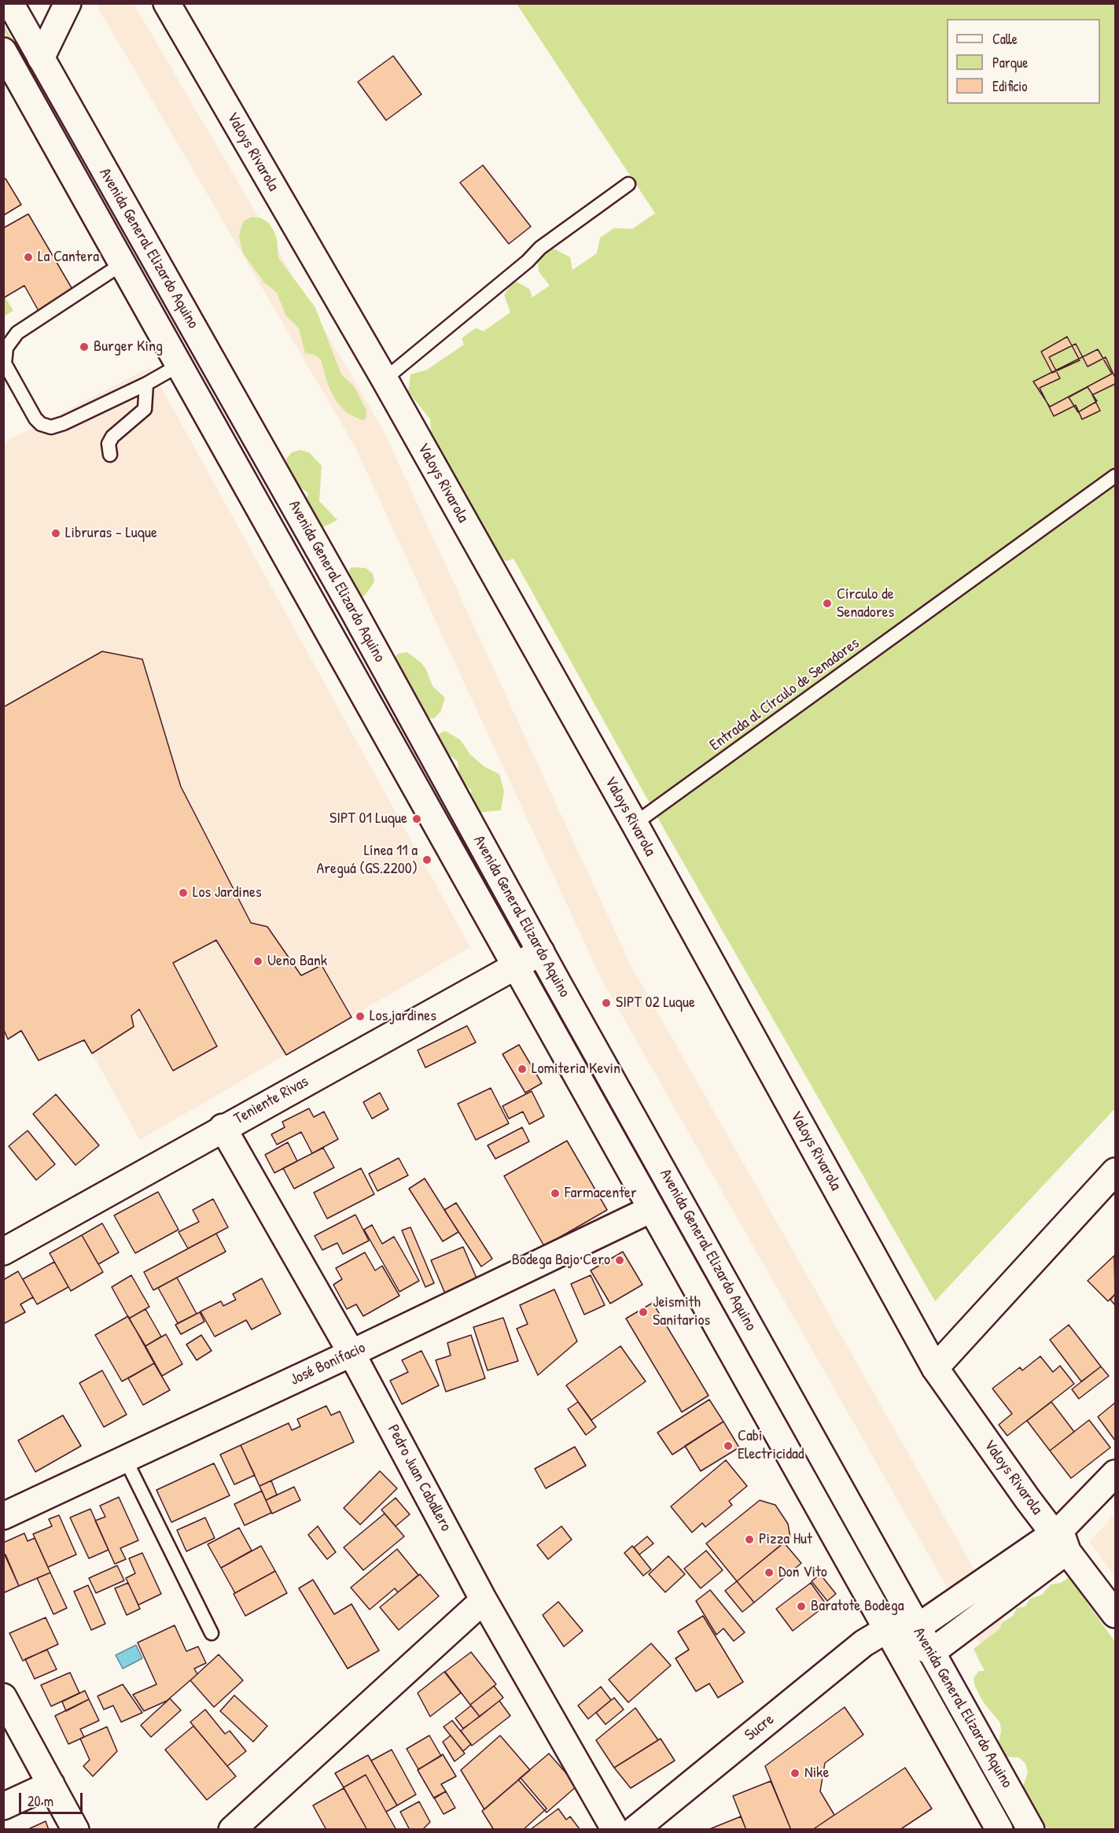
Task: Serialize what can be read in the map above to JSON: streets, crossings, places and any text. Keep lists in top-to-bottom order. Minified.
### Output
{"streets":{"street":["Valoys Rivarola","Avenida General Elizardo Aquino","Teniente Rivas","José Bonifacio","Pedro Juan Caballero","Sucre"],"lane":["Entrada al Círculo de Senadores"]},"crossings":[["Valoys Rivarola","Entrada al Círculo de Senadores"],["Avenida General Elizardo Aquino","Teniente Rivas"],["Avenida General Elizardo Aquino","José Bonifacio"],["Avenida General Elizardo Aquino","Sucre"],["Teniente Rivas","Pedro Juan Caballero"],["José Bonifacio","Pedro Juan Caballero"]],"places":["La Cantera","Burger King","Libruras - Luque","Círculo de Senadores","SIPT 01 Luque","Línea 11 a Areguá (GS.2200)","Los Jardines","Ueno Bank","SIPT 02 Luque","Los jardines","Lomiteria Kevin","Farmacenter","Bodega Bajo Cero","Jeismith Sanitarios","Cabi Electricidad","Pizza Hut","Don Vito","Baratote Bodega","Nike"],"legend":["Calle","Parque","Edificio"],"scale_bar":"20 m"}
